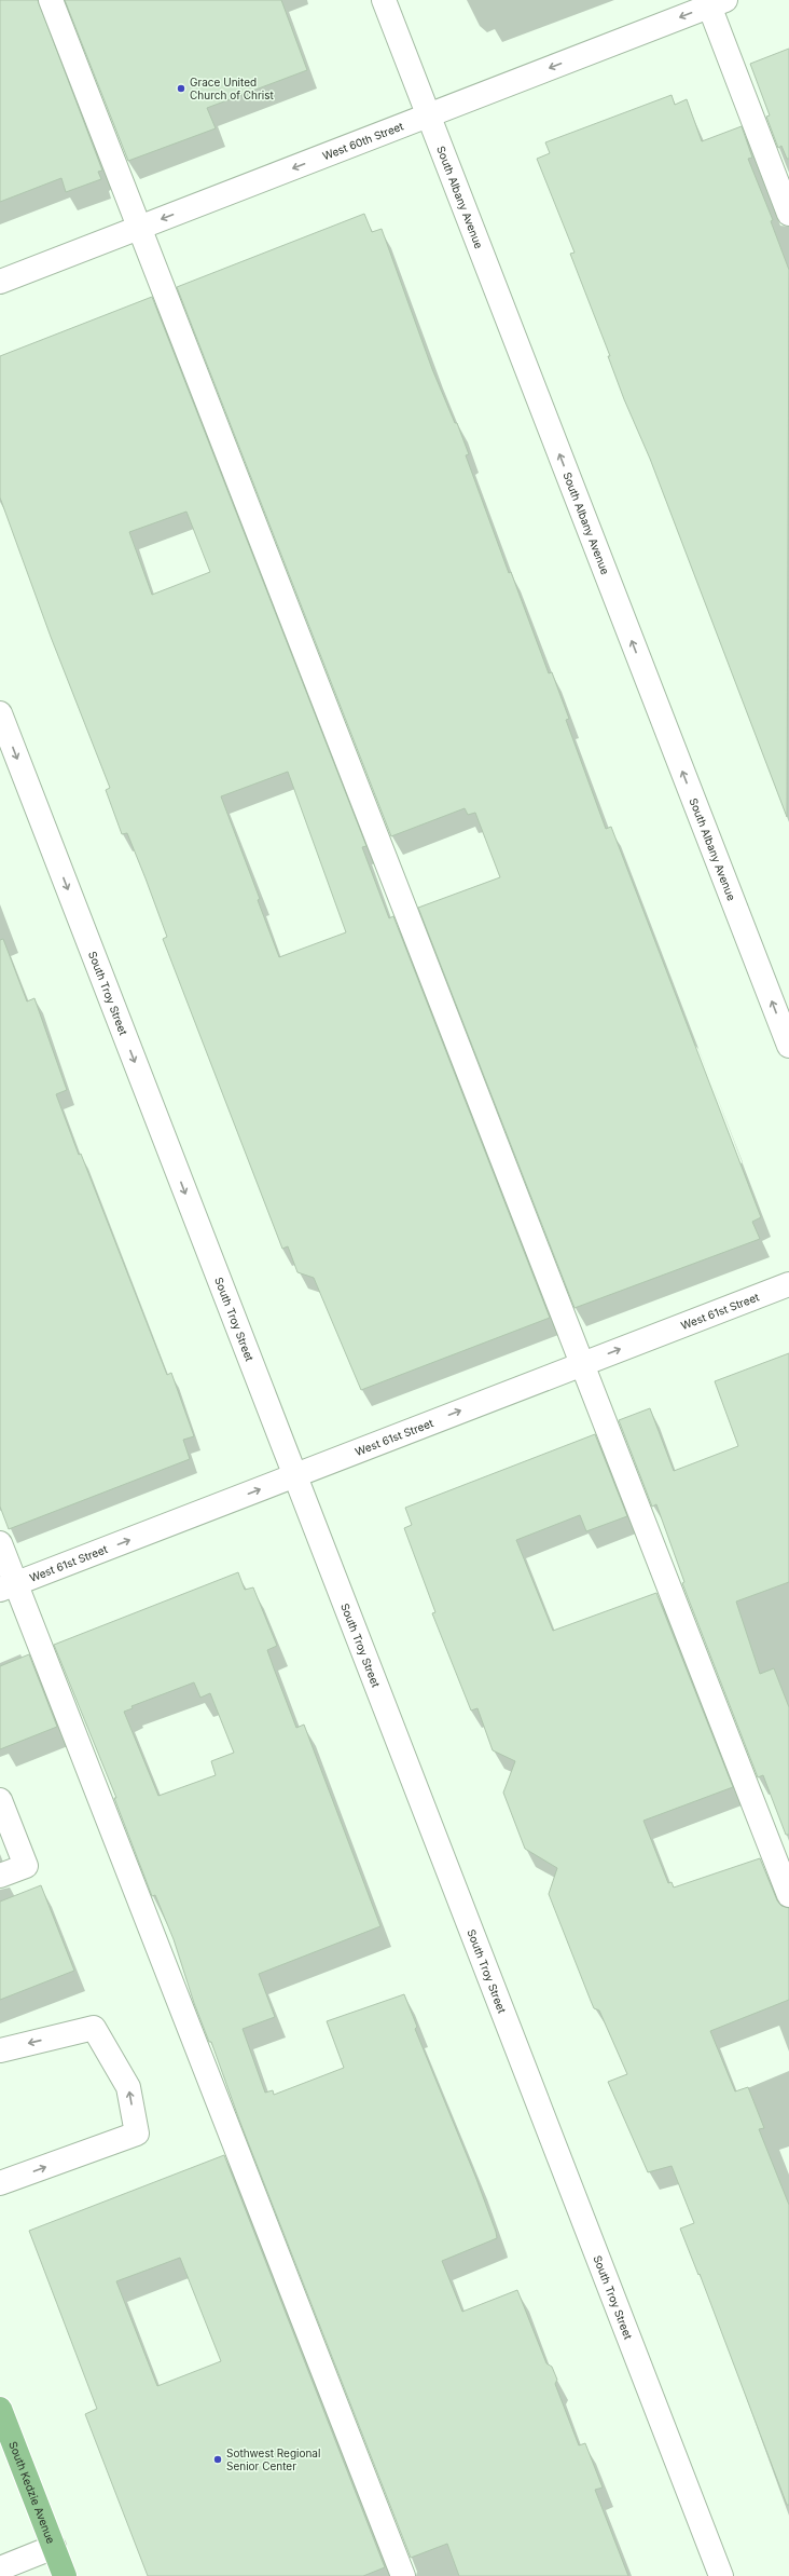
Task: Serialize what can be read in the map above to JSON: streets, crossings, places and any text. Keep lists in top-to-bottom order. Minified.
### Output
{"streets":{"main road":["South Kedzie Avenue"],"street":["West 60th Street","South Albany Avenue","South Troy Street","West 61st Street"]},"crossings":[["West 60th Street","South Albany Avenue"],["South Troy Street","West 61st Street"]],"one_way":["West 60th Street","South Albany Avenue","South Troy Street","West 61st Street"],"places":["Grace United Church of Christ","Sothwest Regional Senior Center"]}
